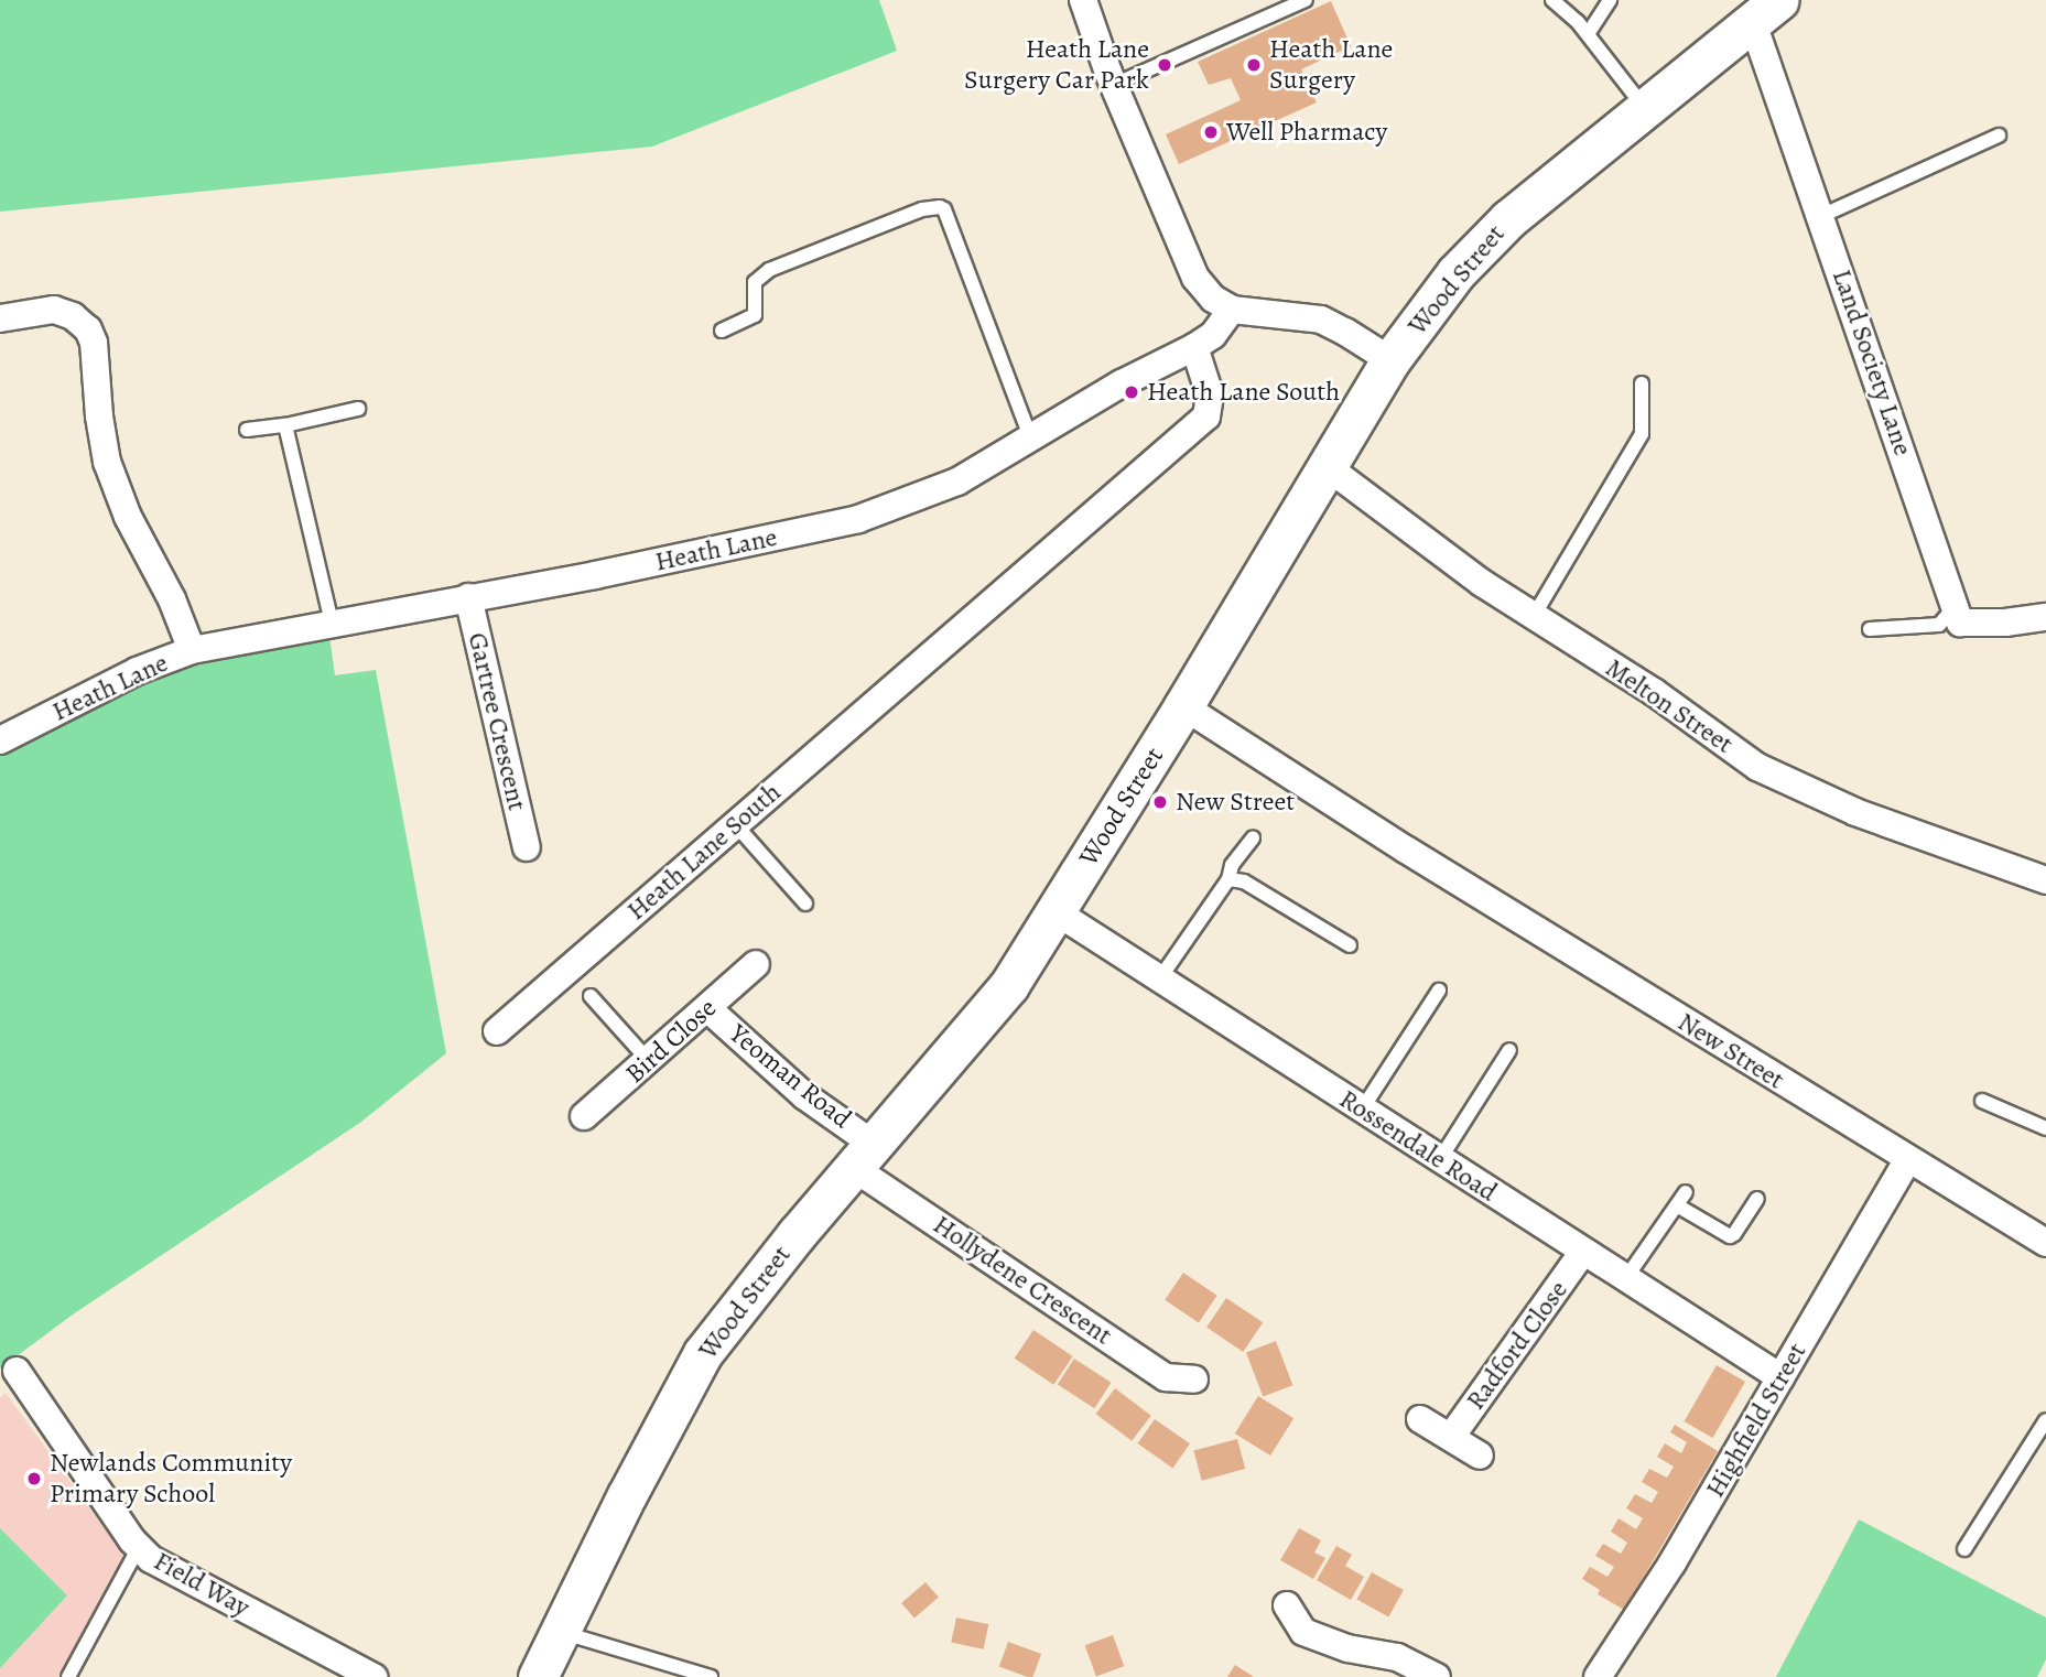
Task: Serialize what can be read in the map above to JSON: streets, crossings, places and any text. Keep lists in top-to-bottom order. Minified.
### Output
{"streets":{"street":["Wood Street","Land Society Lane","Heath Lane","Melton Street","Gartree Crescent","Heath Lane South","Bird Close","New Street","Yeoman Road","Rossendale Road","Hollydene Crescent","Radford Close","Highfield Street","Field Way"]},"crossings":[["Wood Street","Land Society Lane"],["Wood Street","Melton Street"],["Wood Street","New Street"],["Wood Street","Yeoman Road"],["Wood Street","Rossendale Road"],["Wood Street","Hollydene Crescent"],["Heath Lane","Gartree Crescent"],["Heath Lane","Heath Lane South"],["Bird Close","Yeoman Road"],["New Street","Highfield Street"],["Yeoman Road","Hollydene Crescent"],["Rossendale Road","Radford Close"],["Rossendale Road","Highfield Street"]],"places":["Heath Lane Surgery Car Park","Heath Lane Surgery","Well Pharmacy","Heath Lane South","New Street","Newlands Community Primary School"]}
